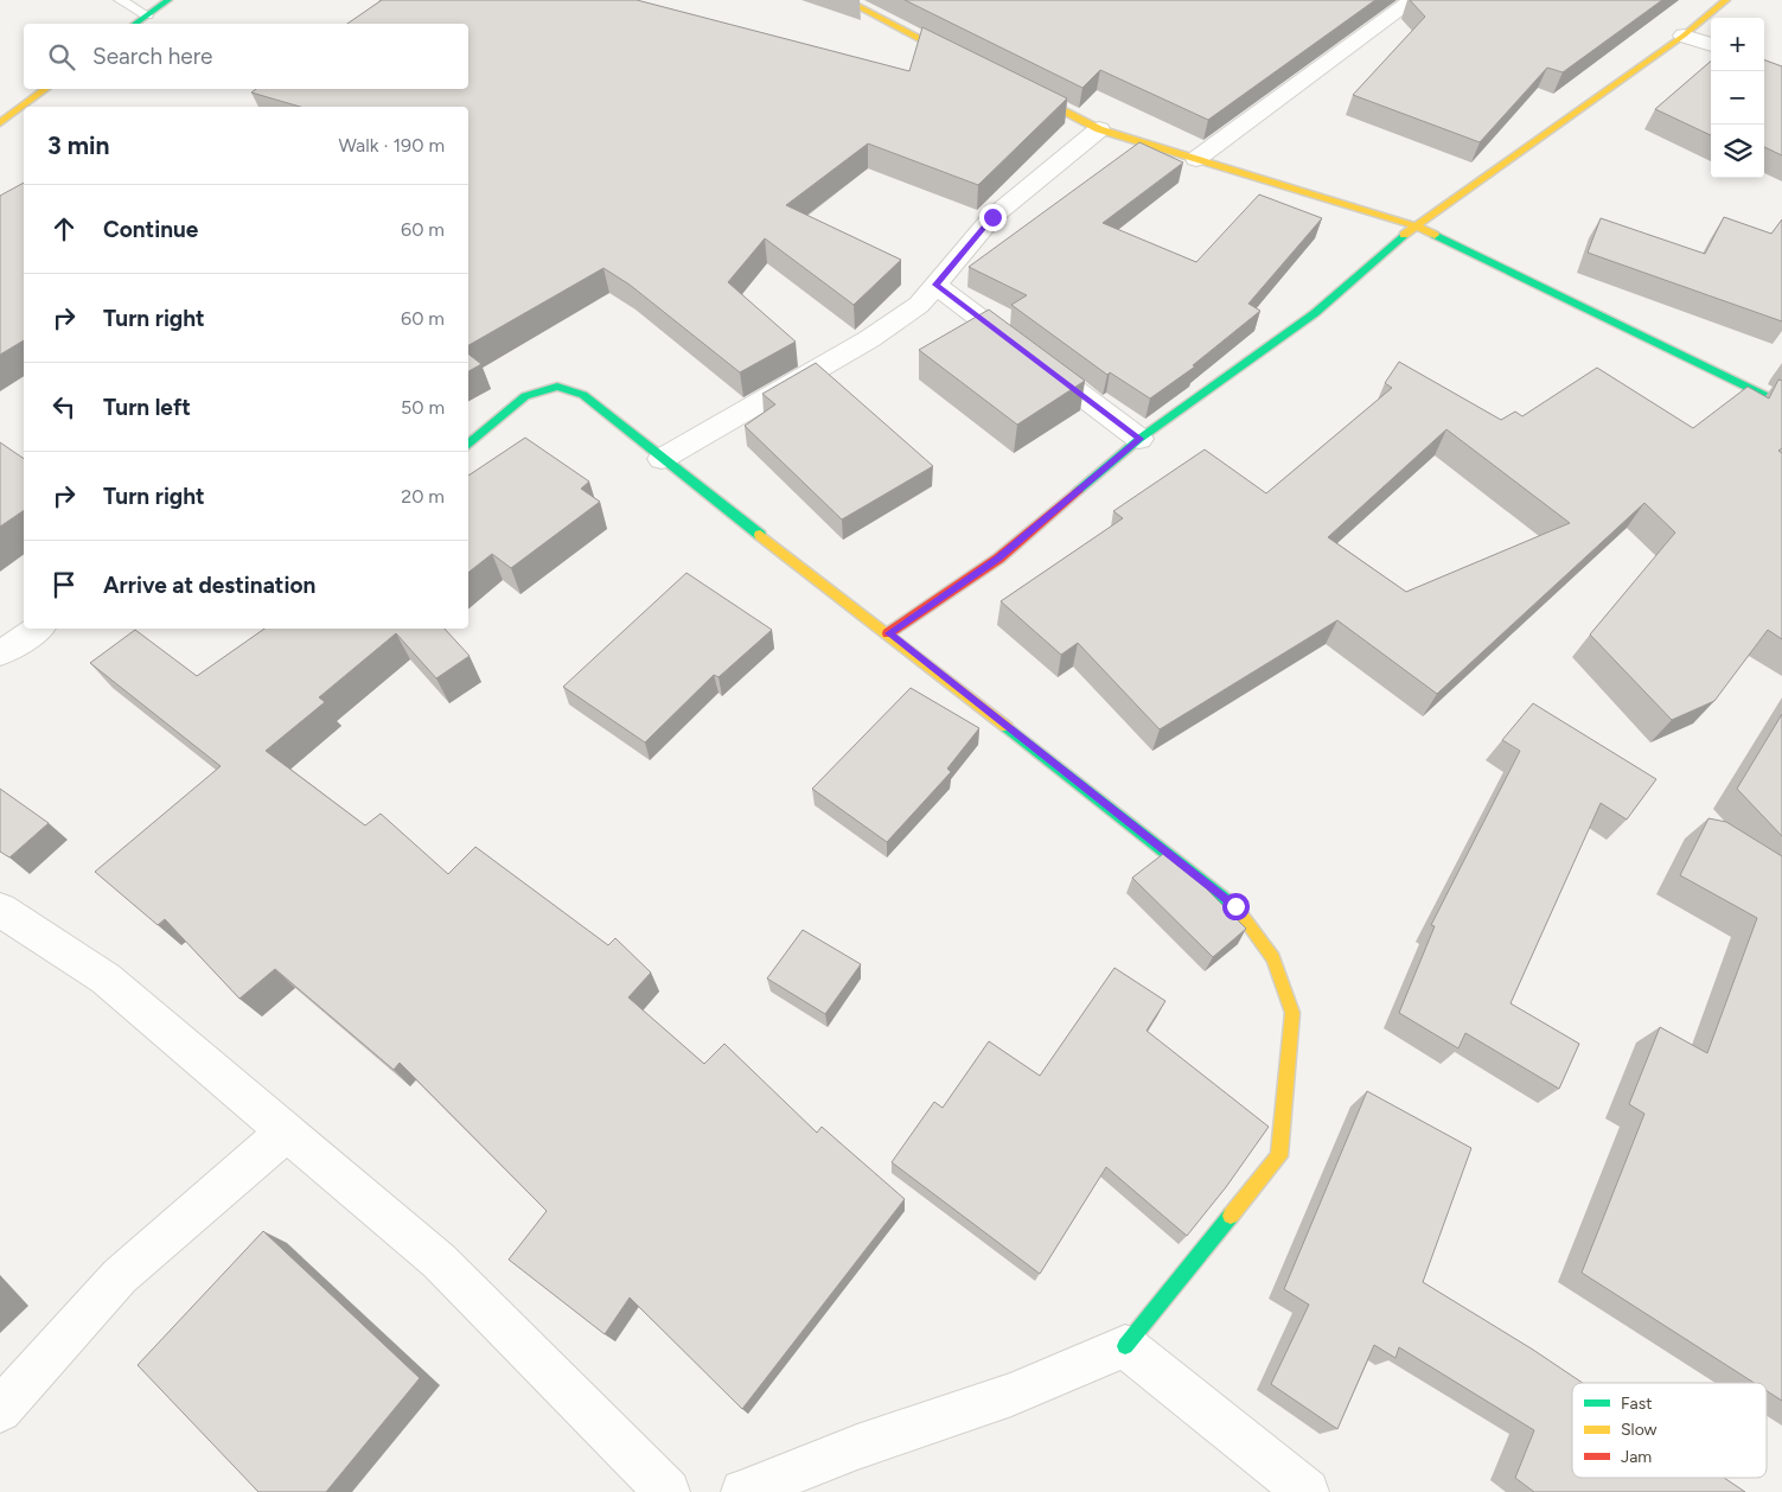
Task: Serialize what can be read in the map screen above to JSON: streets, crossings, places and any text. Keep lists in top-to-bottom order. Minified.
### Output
{"legend":["Fast","Slow","Jam"],"page":{"map_buttons":["+","−"],"search":"Search here","heading":["3 min","Walk · 190 m"],"list":[["Continue","60 m"],["Turn right","60 m"],["Turn left","50 m"],["Turn right","20 m"],"Arrive at destination"]}}
